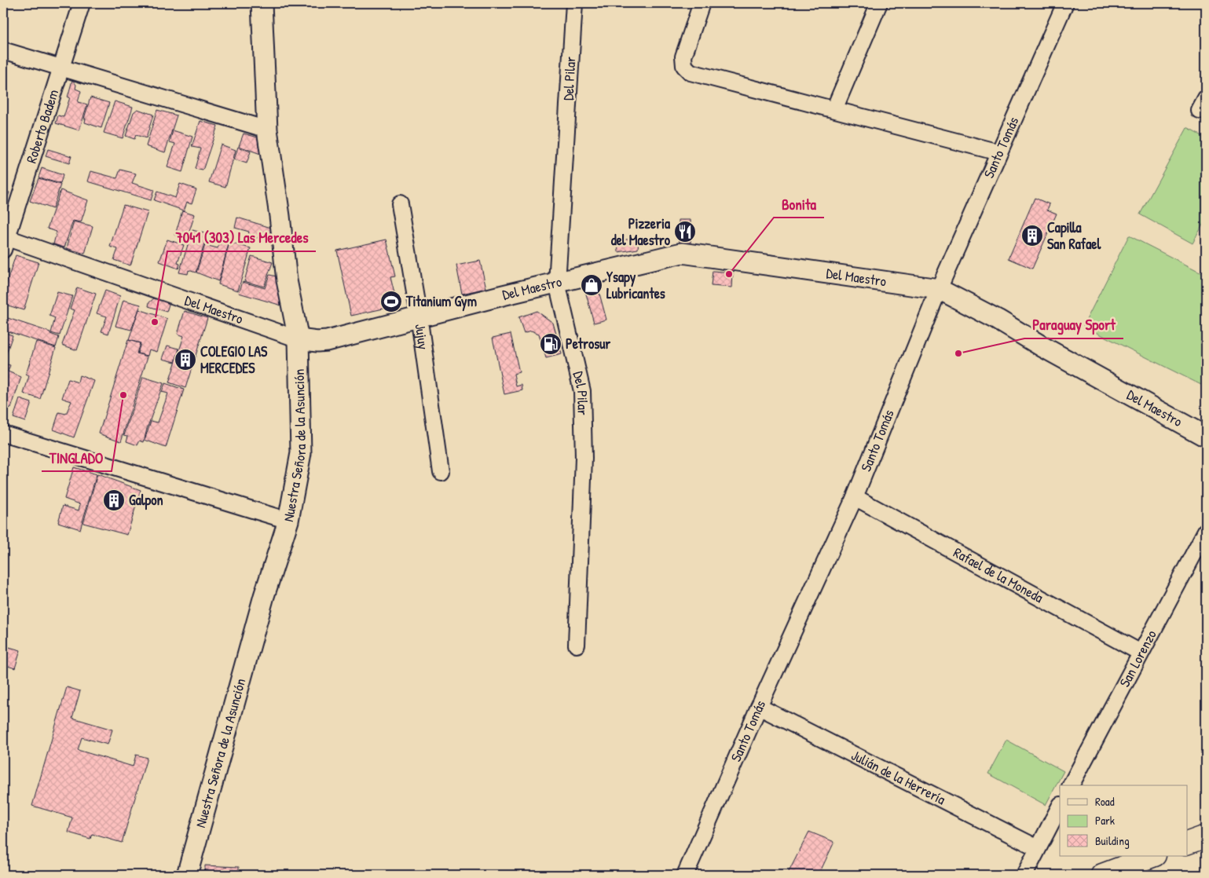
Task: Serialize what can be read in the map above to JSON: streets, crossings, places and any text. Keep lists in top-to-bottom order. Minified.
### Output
{"streets":{"street":["Del Pilar","Roberto Badem","Santo Tomás","Del Maestro","Jujuy","Nuestra Señora de la Asunción","Rafael de la Moneda","San Lorenzo","Julián de la Herrería"]},"crossings":[["Del Pilar","Del Maestro"],["Roberto Badem","Del Maestro"],["Santo Tomás","Del Maestro"],["Santo Tomás","Rafael de la Moneda"],["Santo Tomás","Julián de la Herrería"],["Del Maestro","Jujuy"],["Del Maestro","Nuestra Señora de la Asunción"],["Rafael de la Moneda","San Lorenzo"]],"places":{"restaurant":["Pizzeria del Maestro"],"building":["Capilla San Rafael","COLEGIO LAS MERCEDES","Galpon"],"other":["Bonita","7041 (303) Las Mercedes","Paraguay Sport","TINGLADO"],"shop":["Ysapy Lubricantes"],"sports":["Titanium Gym"],"fuel station":["Petrosur"]},"legend":["Road","Park","Building"]}
